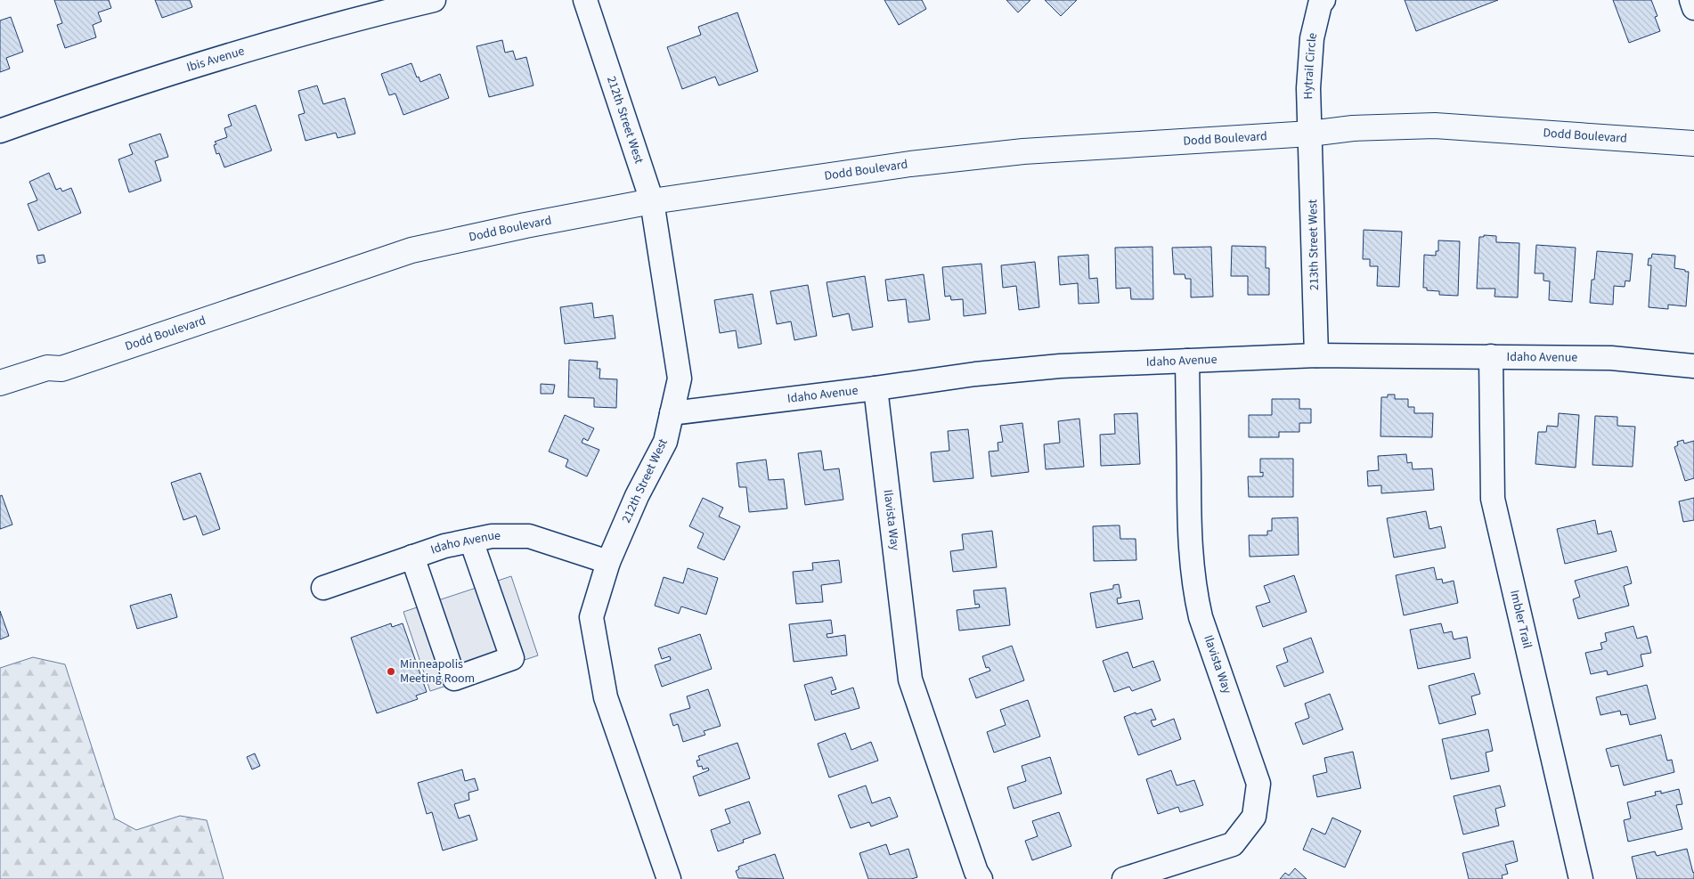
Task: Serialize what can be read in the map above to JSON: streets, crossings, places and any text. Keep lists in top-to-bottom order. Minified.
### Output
{"streets":{"main road":["Dodd Boulevard"],"street":["Ibis Avenue","Hytrail Circle","212th Street West","213th Street West","Idaho Avenue","Ilavista Way","Imbler Trail"]},"crossings":[["Hytrail Circle","Dodd Boulevard"],["Hytrail Circle","213th Street West"],["212th Street West","Dodd Boulevard"],["212th Street West","Idaho Avenue"],["Dodd Boulevard","213th Street West"],["213th Street West","Idaho Avenue"],["Idaho Avenue","Ilavista Way"],["Idaho Avenue","Imbler Trail"]],"places":["Minneapolis Meeting Room"]}
